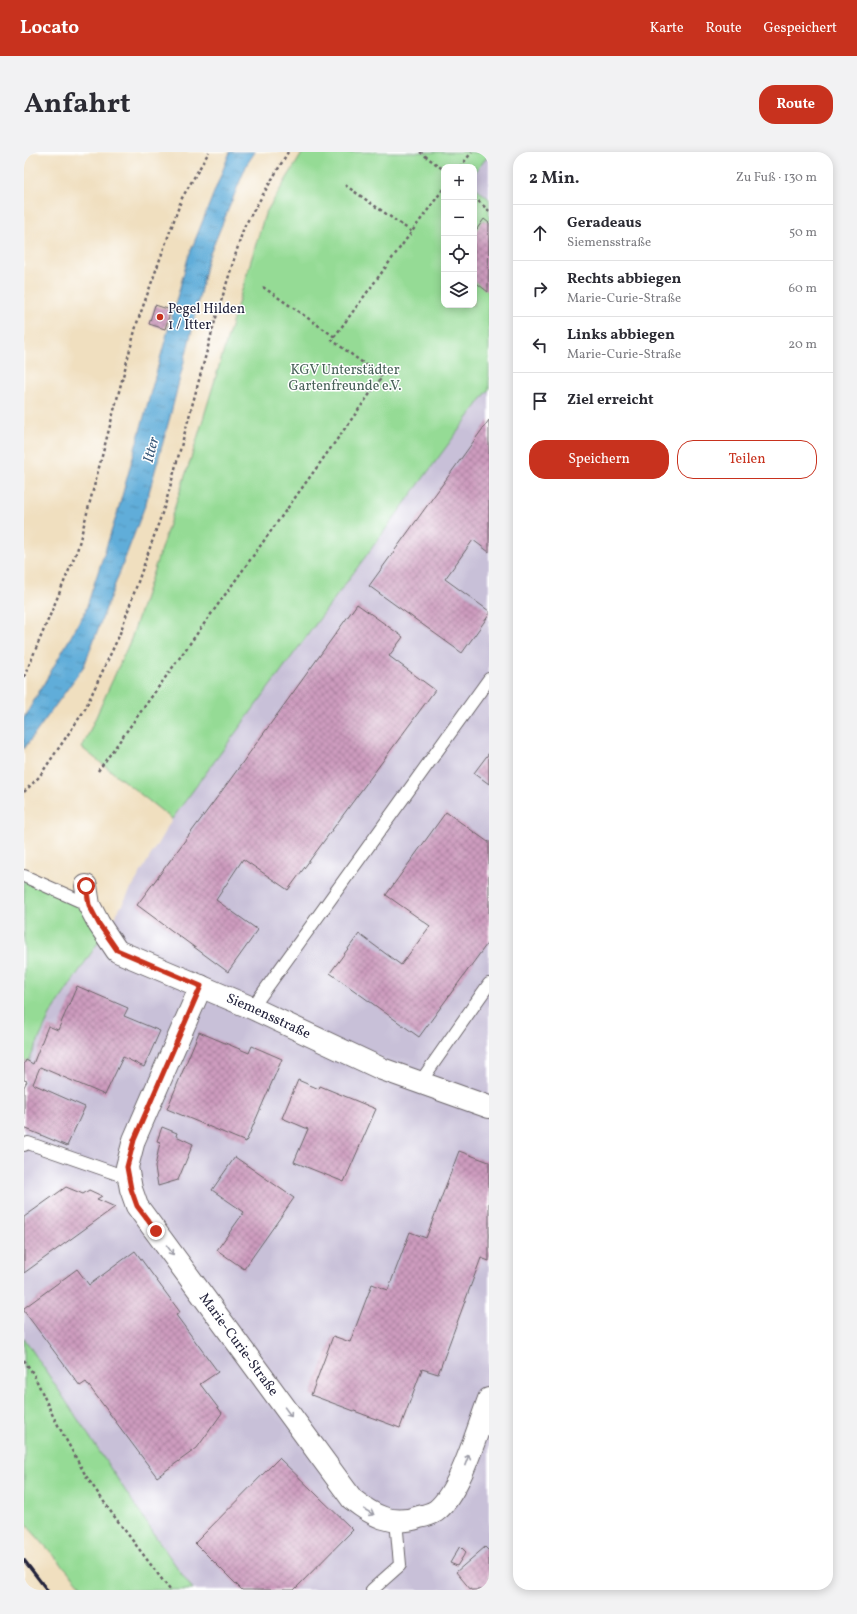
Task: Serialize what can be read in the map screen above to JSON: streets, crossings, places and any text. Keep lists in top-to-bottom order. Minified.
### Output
{"streets":{"street":["Siemensstraße","Marie-Curie-Straße"]},"crossings":[["Siemensstraße","Marie-Curie-Straße"]],"water":["Itter"],"parks":["KGV Unterstädter Gartenfreunde e.V."],"places":["Pegel Hilden 1 / Itter"],"page":{"header":"Locato","nav":["Karte","Route","Gespeichert"],"title":"Anfahrt","buttons":["Route",["Speichern","Teilen"]],"heading":["2 Min.","Zu Fuß · 130 m"],"map_buttons":["+","−"],"list":[["Geradeaus","Siemensstraße","50 m"],["Rechts abbiegen","Marie-Curie-Straße","60 m"],["Links abbiegen","Marie-Curie-Straße","20 m"],"Ziel erreicht"]}}
